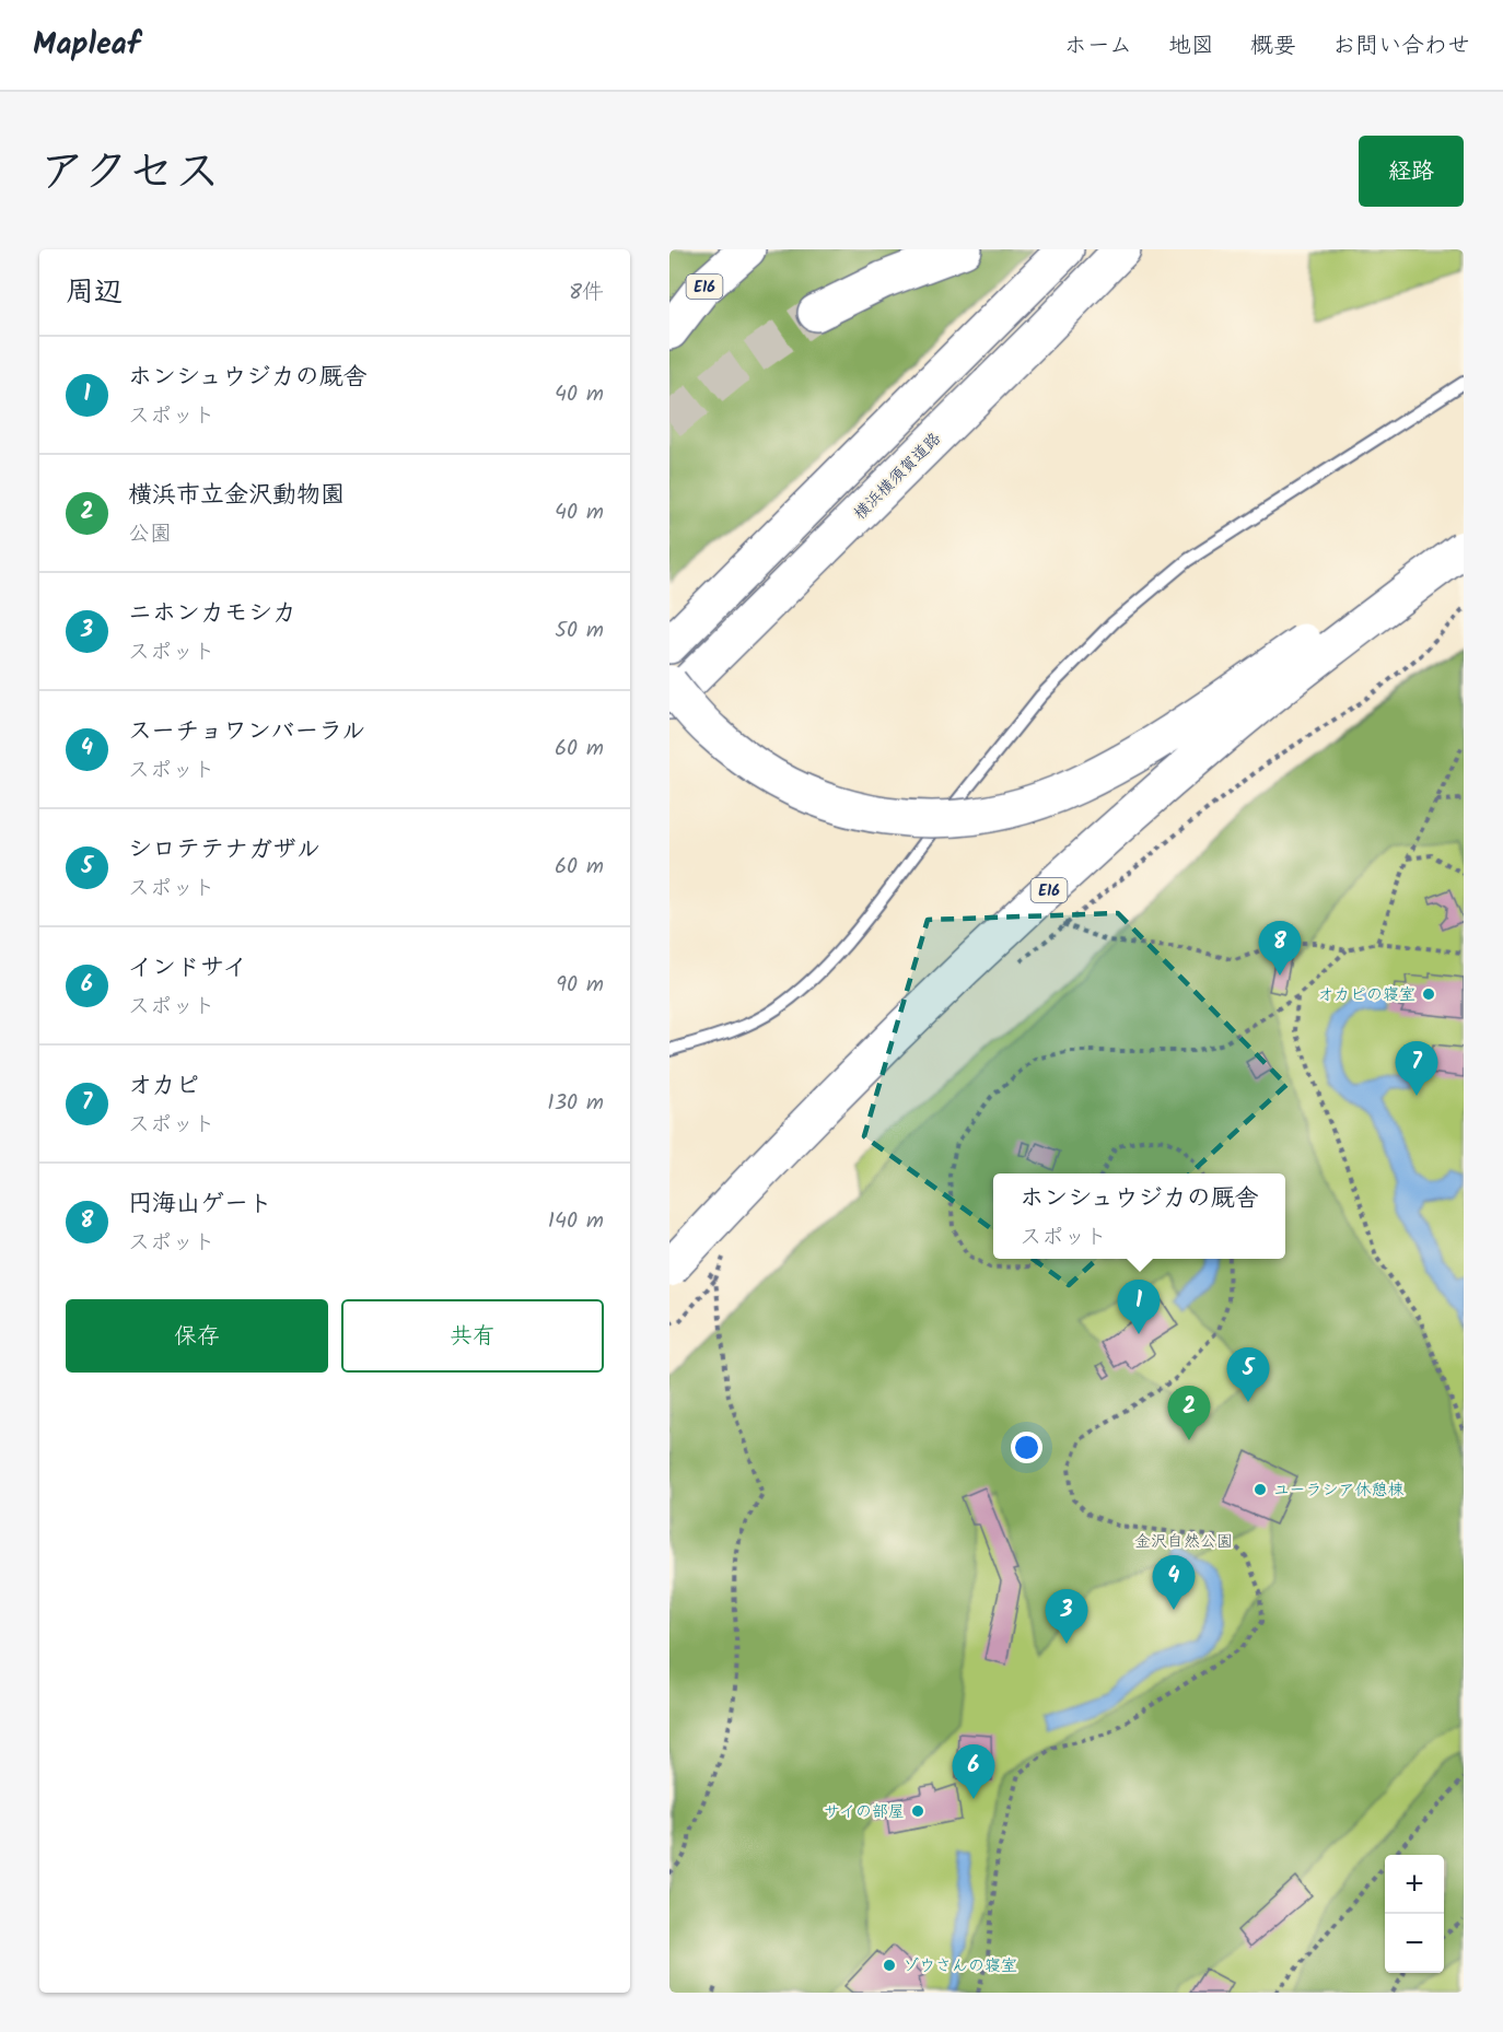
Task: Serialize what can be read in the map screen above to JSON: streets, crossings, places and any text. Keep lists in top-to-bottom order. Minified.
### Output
{"streets":{"highway":["E16","横浜横須賀道路"]},"parks":["金沢自然公園"],"places":["オカピの寝室","ユーラシア休憩棟","サイの部屋","ゾウさんの寝室"],"page":{"header":"Mapleaf","nav":["ホーム","地図","概要","お問い合わせ"],"title":"アクセス","buttons":["経路",["保存","共有"]],"heading":["周辺","8件"],"list":[{"mark":"1","name":"ホンシュウジカの厩舎","note":"スポット","value":"40 m"},{"mark":"2","name":"横浜市立金沢動物園","note":"公園","value":"40 m"},{"mark":"3","name":"ニホンカモシカ","note":"スポット","value":"50 m"},{"mark":"4","name":"スーチョワンバーラル","note":"スポット","value":"60 m"},{"mark":"5","name":"シロテテナガザル","note":"スポット","value":"60 m"},{"mark":"6","name":"インドサイ","note":"スポット","value":"90 m"},{"mark":"7","name":"オカピ","note":"スポット","value":"130 m"},{"mark":"8","name":"円海山ゲート","note":"スポット","value":"140 m"}],"pins":["8","7","1","5","2","4","3","6"],"popup":["ホンシュウジカの厩舎","スポット"],"map_buttons":["+","−"]}}
